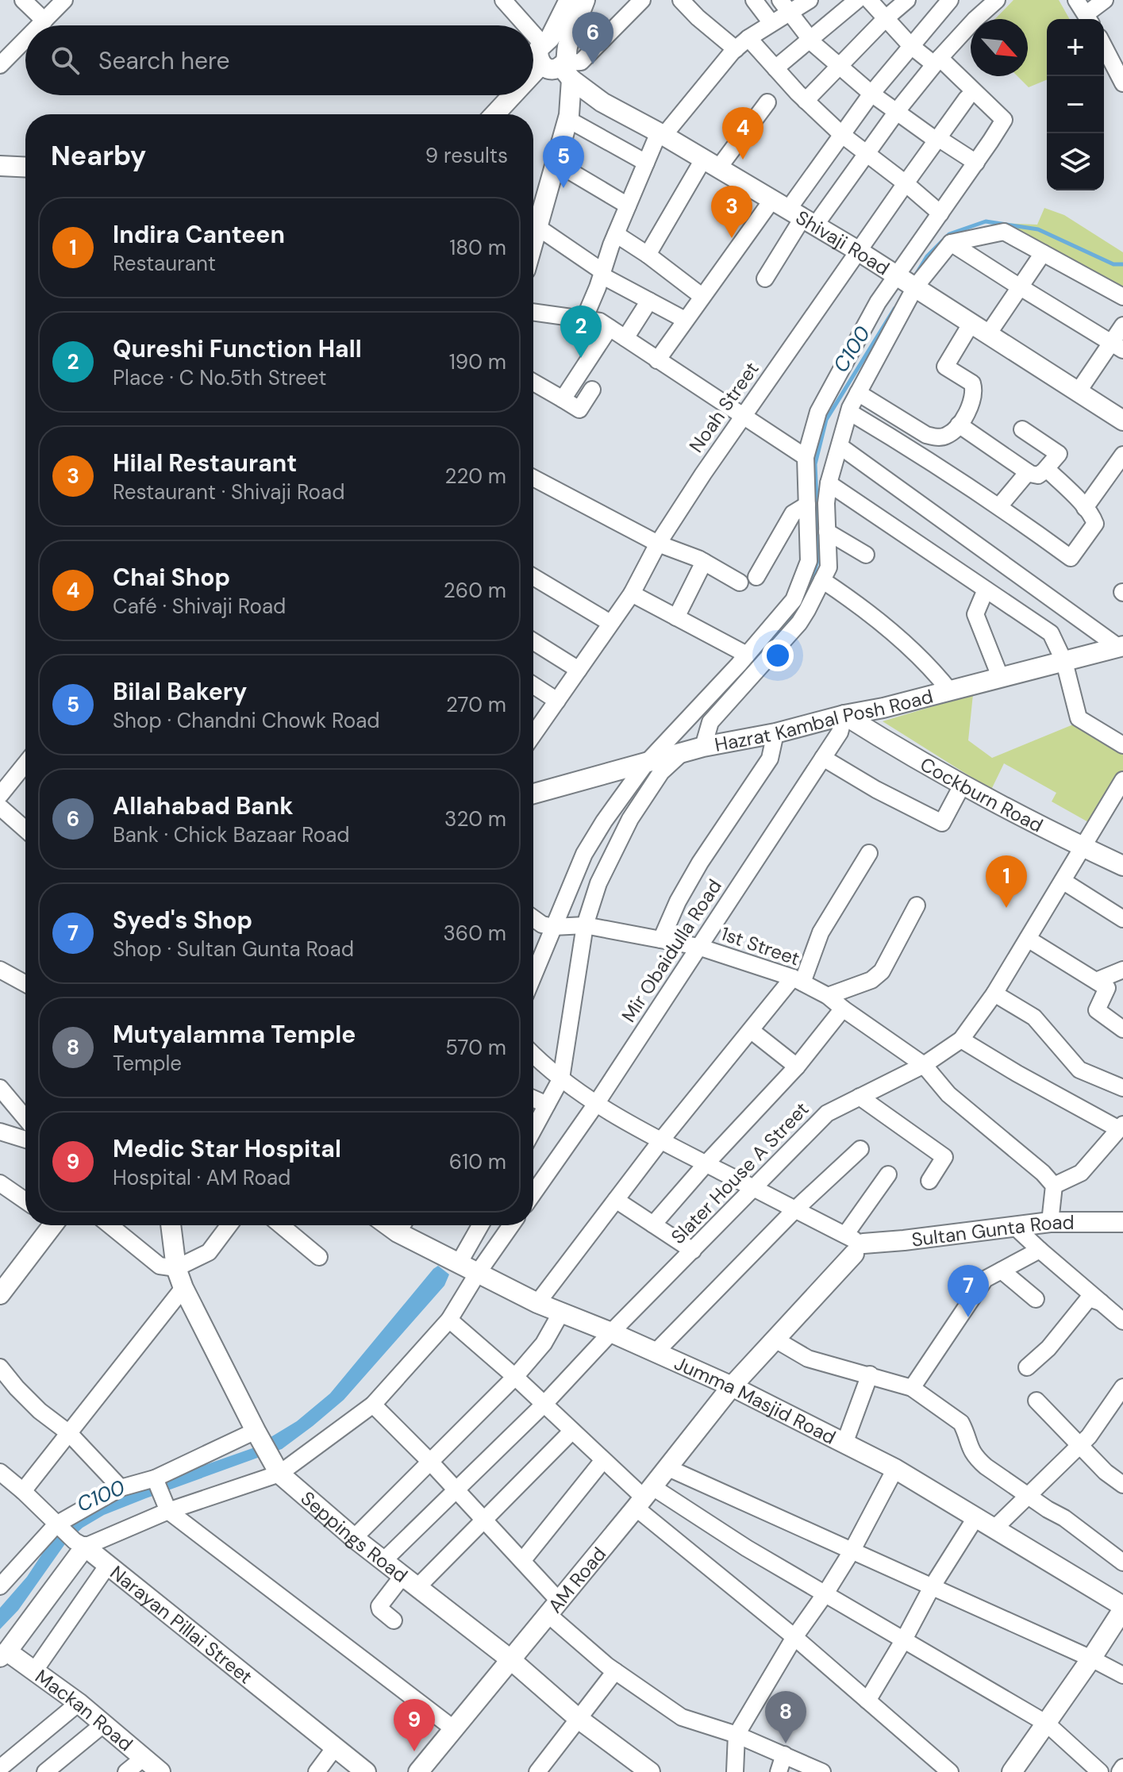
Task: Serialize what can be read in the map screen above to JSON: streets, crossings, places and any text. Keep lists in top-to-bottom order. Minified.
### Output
{"streets":{"street":["Shivaji Road","Noah Street","Hazrat Kambal Posh Road","Cockburn Road","1st Street","Mir Obaidulla Road","Slater House A Street","Sultan Gunta Road","Jumma Masjid Road","Seppings Road","AM Road","Narayan Pillai Street","Mackan Road"]},"crossings":[["Shivaji Road","Noah Street"],["Hazrat Kambal Posh Road","Cockburn Road"],["Hazrat Kambal Posh Road","Mir Obaidulla Road"],["Cockburn Road","Mir Obaidulla Road"],["Cockburn Road","Slater House A Street"],["1st Street","Mir Obaidulla Road"],["1st Street","Slater House A Street"],["Slater House A Street","Jumma Masjid Road"],["Slater House A Street","Seppings Road"],["Jumma Masjid Road","AM Road"],["Seppings Road","AM Road"]],"water":["C100"],"north":"bottom right","page":{"pins":["6","4","5","3","2","1","7","8","9"],"map_buttons":["+","−"],"search":"Search here","heading":["Nearby","9 results"],"list":[{"mark":"1","name":"Indira Canteen","note":"Restaurant","value":"180 m"},{"mark":"2","name":"Qureshi Function Hall","note":"Place · C No.5th Street","value":"190 m"},{"mark":"3","name":"Hilal Restaurant","note":"Restaurant · Shivaji Road","value":"220 m"},{"mark":"4","name":"Chai Shop","note":"Café · Shivaji Road","value":"260 m"},{"mark":"5","name":"Bilal Bakery","note":"Shop · Chandni Chowk Road","value":"270 m"},{"mark":"6","name":"Allahabad Bank","note":"Bank · Chick Bazaar Road","value":"320 m"},{"mark":"7","name":"Syed's Shop","note":"Shop · Sultan Gunta Road","value":"360 m"},{"mark":"8","name":"Mutyalamma Temple","note":"Temple","value":"570 m"},{"mark":"9","name":"Medic Star Hospital","note":"Hospital · AM Road","value":"610 m"}]}}
